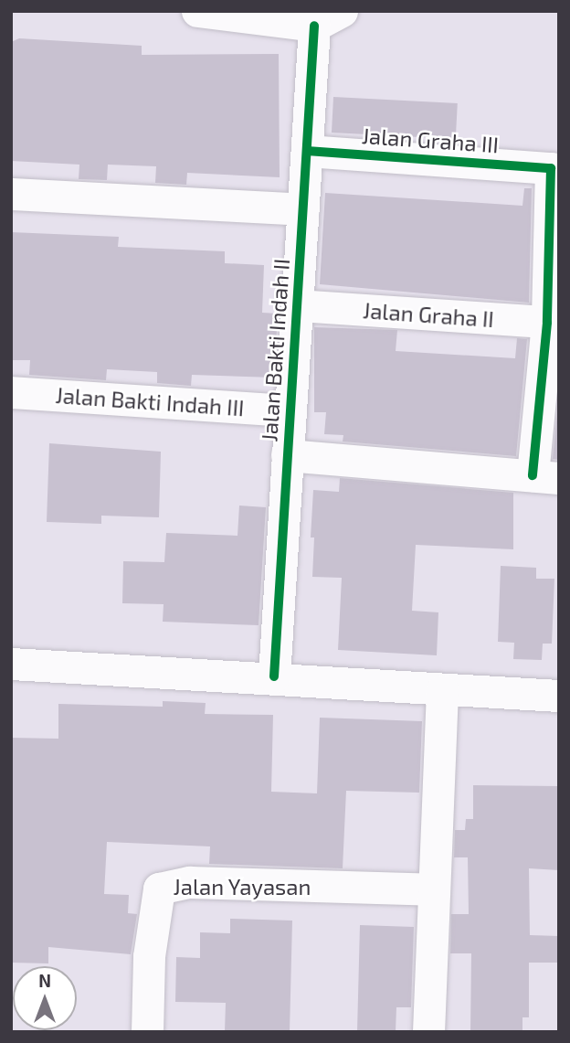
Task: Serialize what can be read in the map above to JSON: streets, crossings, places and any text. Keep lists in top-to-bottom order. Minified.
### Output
{"streets":{"street":["Jalan Graha III","Jalan Graha II","Jalan Bakti Indah II","Jalan Bakti Indah III","Jalan Yayasan"]},"crossings":[["Jalan Graha III","Jalan Graha II"],["Jalan Graha III","Jalan Bakti Indah II"],["Jalan Graha II","Jalan Bakti Indah II"],["Jalan Bakti Indah II","Jalan Bakti Indah III"]],"north":"top"}
